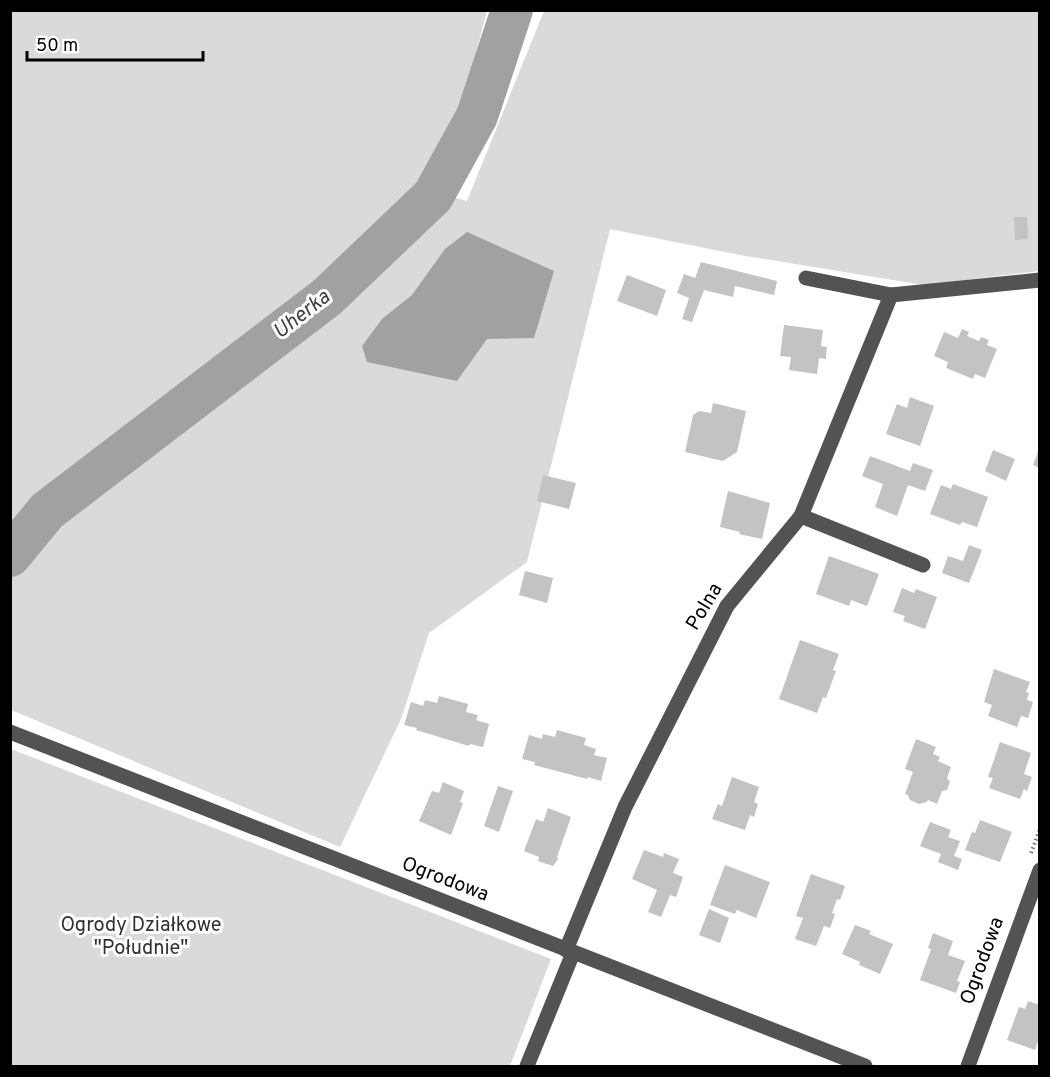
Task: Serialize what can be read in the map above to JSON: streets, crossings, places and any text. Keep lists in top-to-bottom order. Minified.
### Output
{"streets":{"street":["Polna","Ogrodowa"]},"crossings":[["Polna","Ogrodowa"]],"water":["Uherka"],"parks":["Ogrody Działkowe \"Południe\""],"scale_bar":"50 m"}
